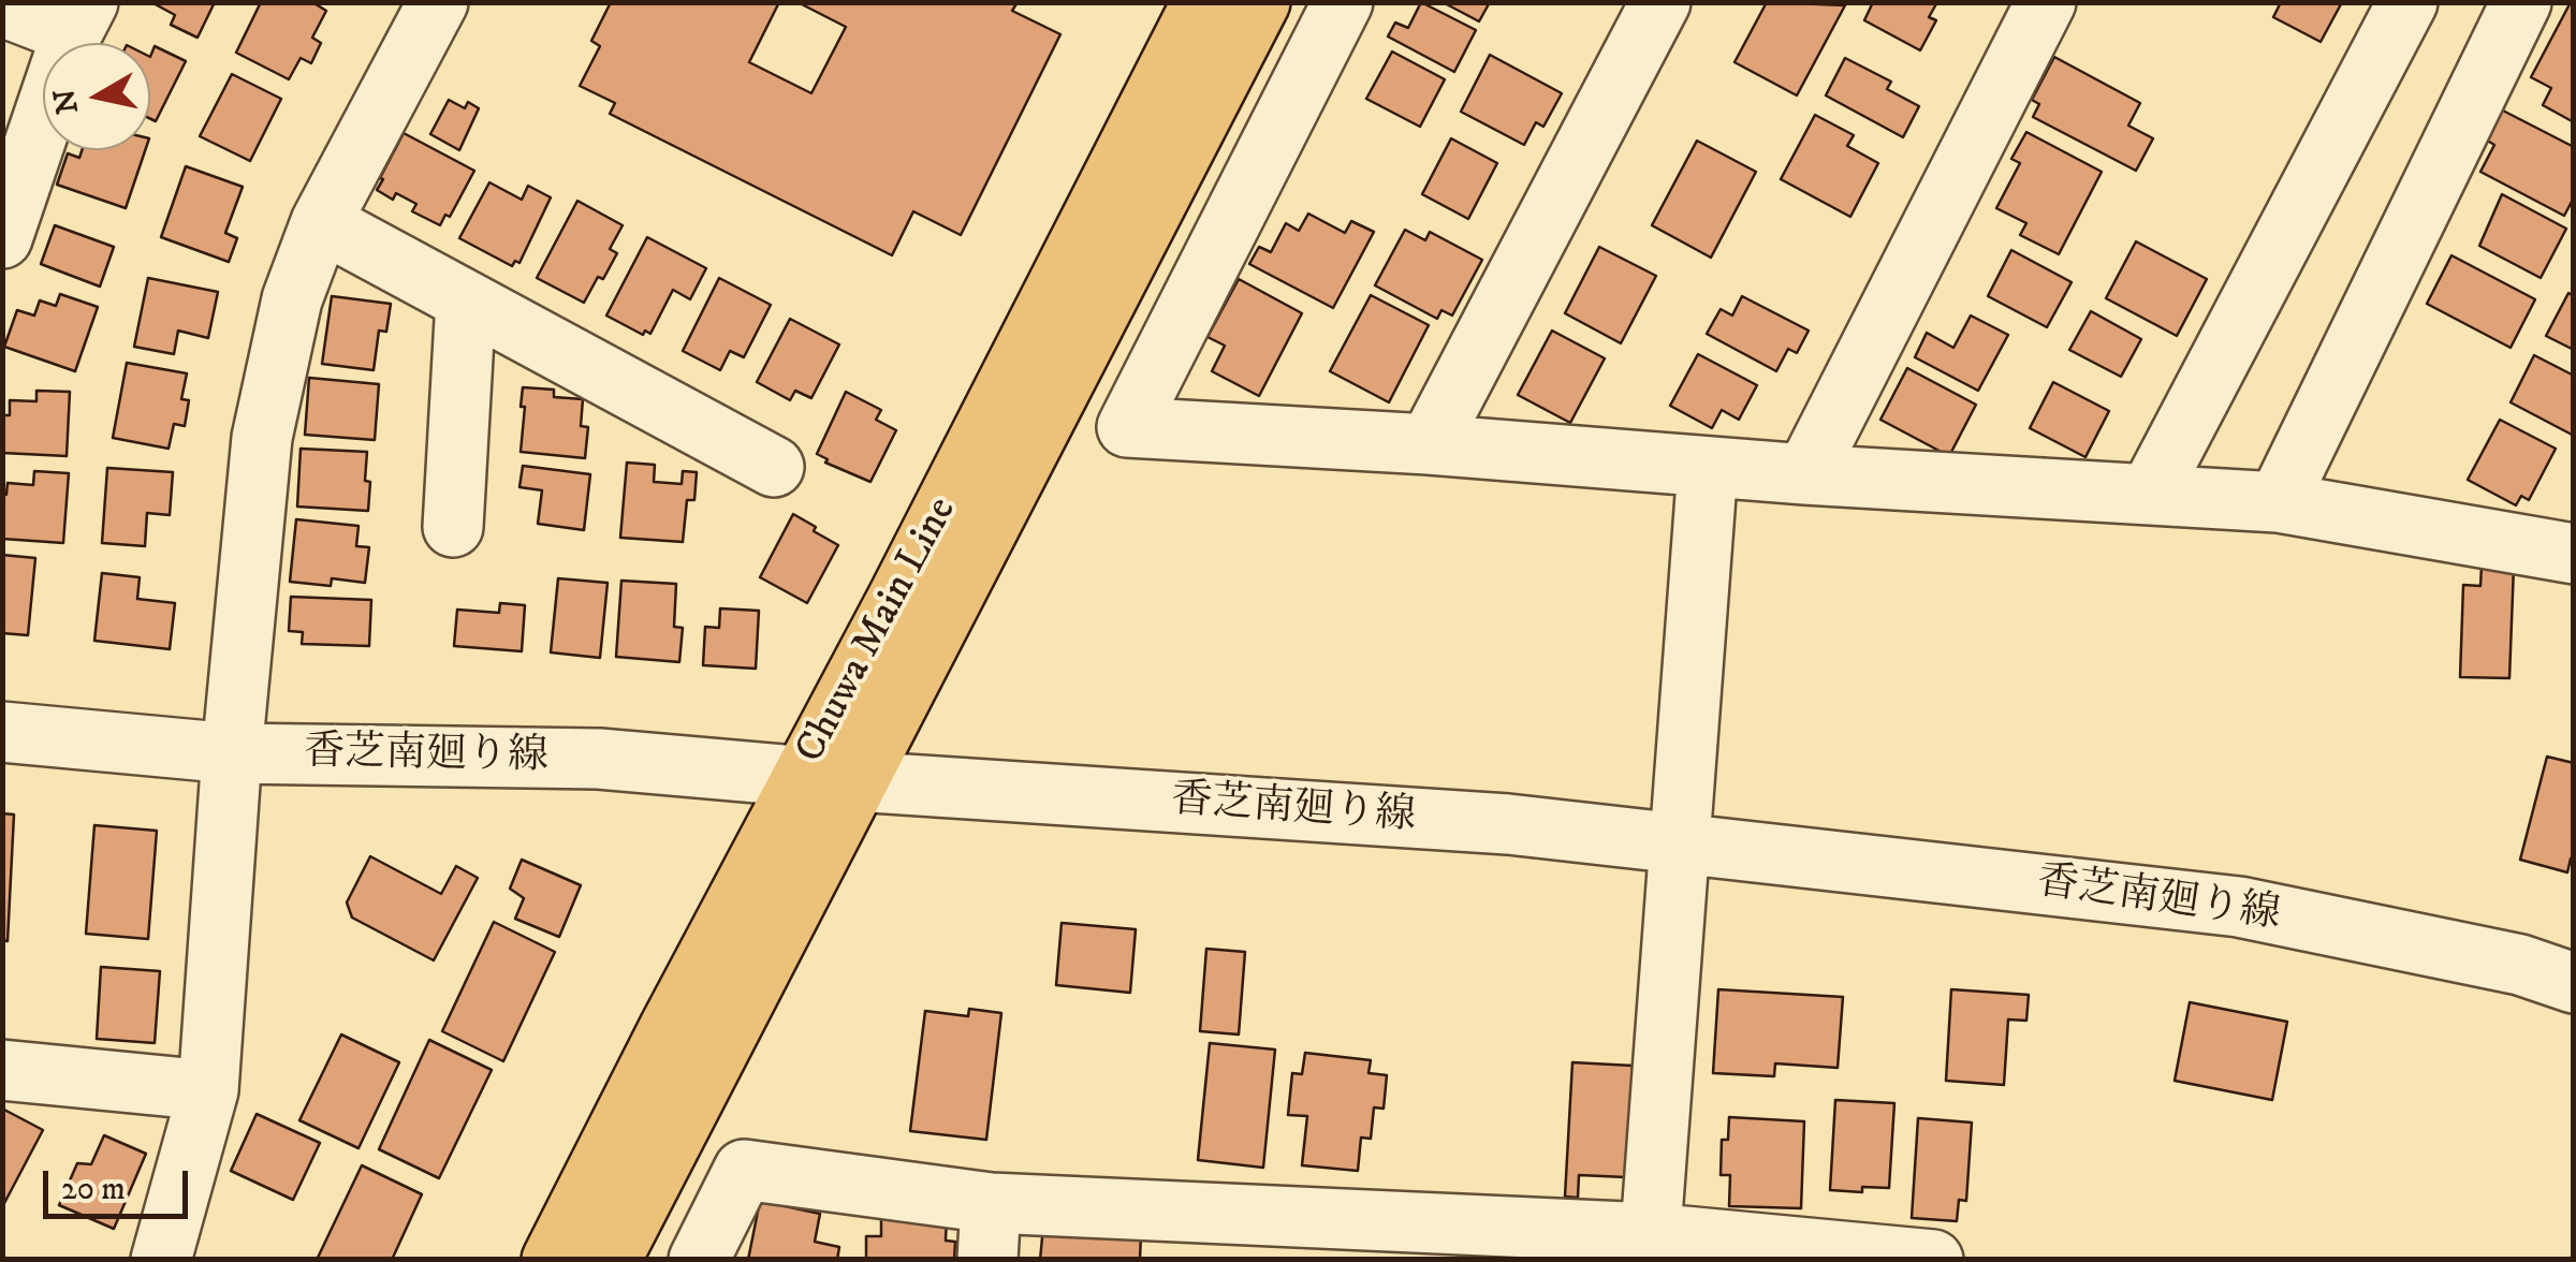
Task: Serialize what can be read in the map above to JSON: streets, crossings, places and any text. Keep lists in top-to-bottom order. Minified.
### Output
{"streets":{"main road":["Chuwa Main Line"],"street":["香芝南廻り線"]},"crossings":[["Chuwa Main Line","香芝南廻り線"]],"scale_bar":"20 m","north":"left"}
